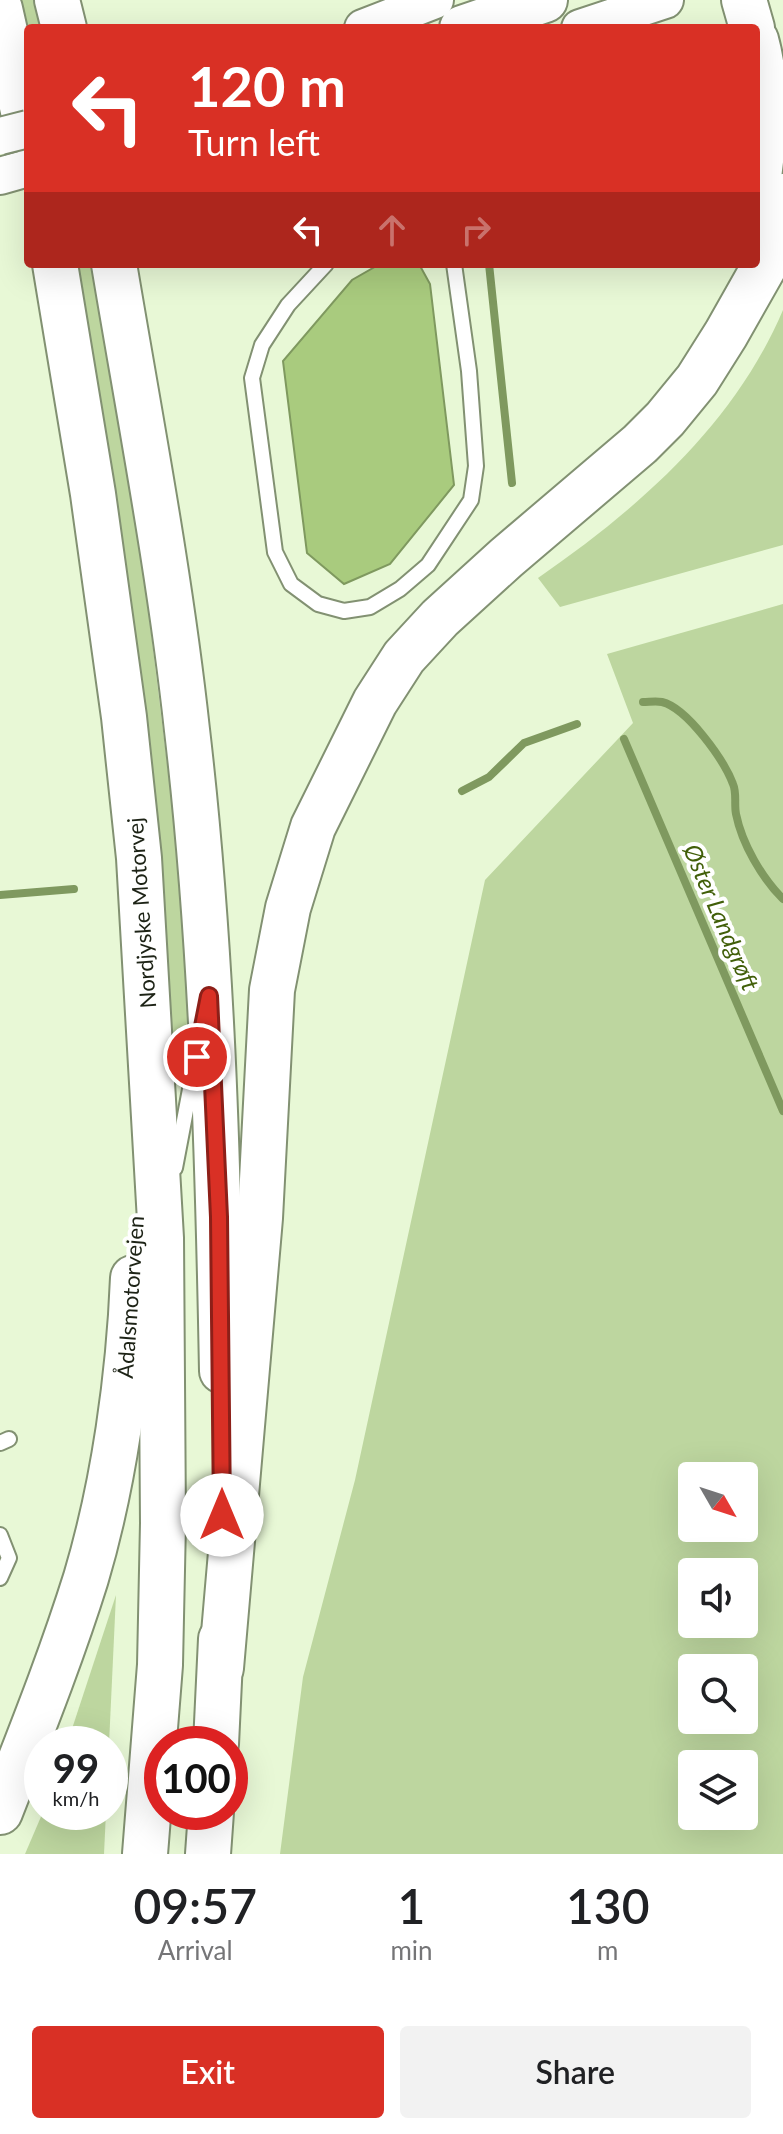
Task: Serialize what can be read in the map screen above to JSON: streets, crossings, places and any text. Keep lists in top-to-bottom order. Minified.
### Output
{"streets":{"highway":["Nordjyske Motorvej","Ådalsmotorvejen"]},"crossings":[["Nordjyske Motorvej","Ådalsmotorvejen"]],"water":["Øster Landgrøft"],"north":"bottom right","page":{"turn":["120 m","Turn left"],"speed":"99 km/h","limit":"100","eta":["09:57","Arrival","1","min","130","m"],"buttons":["Exit","Share"]}}
